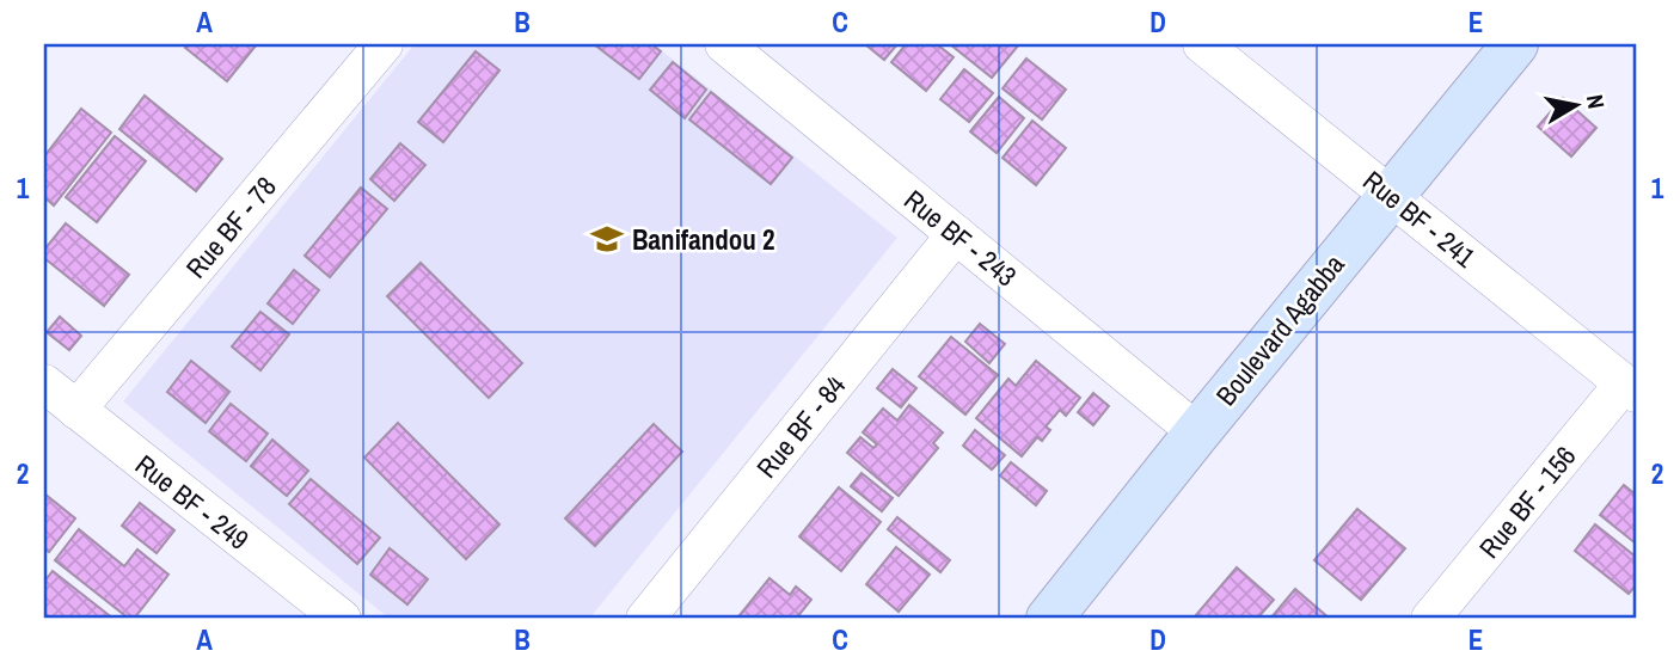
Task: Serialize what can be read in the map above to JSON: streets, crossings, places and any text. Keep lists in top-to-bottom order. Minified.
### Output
{"streets":{"main road":["Boulevard Agabba"],"street":["Rue BF - 241","Rue BF - 78","Rue BF - 243","Rue BF - 84","Rue BF - 249","Rue BF - 156"]},"crossings":[["Rue BF - 241","Boulevard Agabba"],["Rue BF - 241","Rue BF - 156"],["Rue BF - 78","Rue BF - 249"],["Rue BF - 243","Boulevard Agabba"],["Rue BF - 243","Rue BF - 84"]],"places":{"school or university":["Banifandou 2"]},"north":"right","grid":{"columns":["A","B","C","D","E"],"rows":["1","2"]}}
